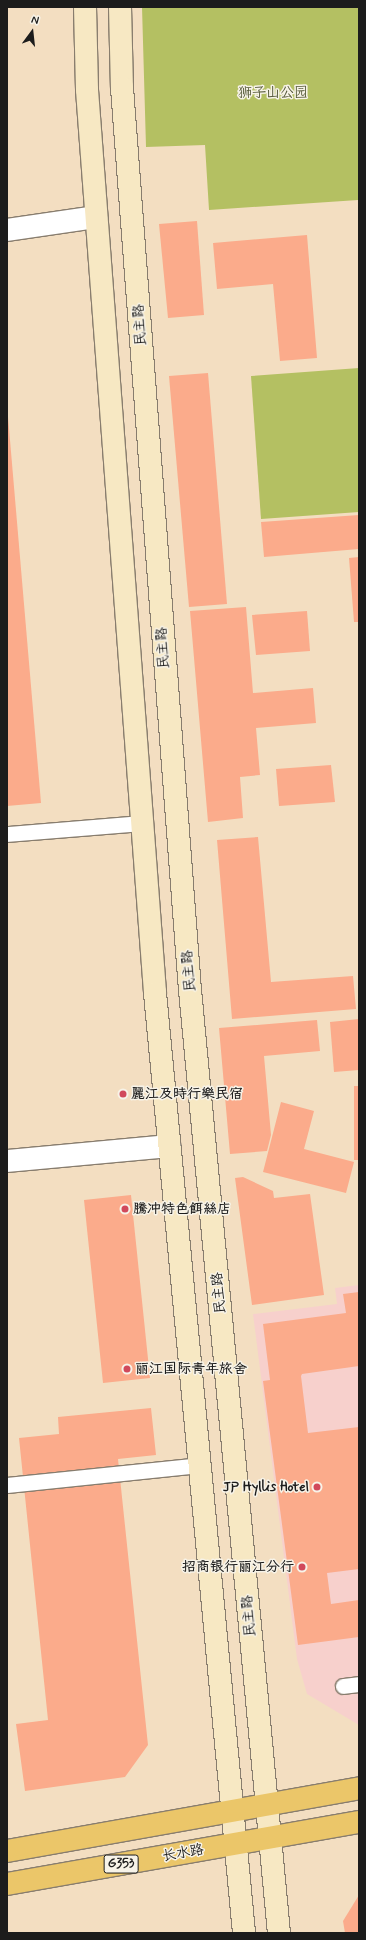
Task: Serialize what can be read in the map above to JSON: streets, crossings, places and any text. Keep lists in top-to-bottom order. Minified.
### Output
{"streets":{"highway":["长水路","G353"],"main road":["民主路"]},"crossings":[["民主路","长水路"],["民主路","G353"]],"parks":["狮子山公园"],"places":["麗江及時行樂民宿","騰冲特色餌絲店","丽江国际青年旅舍","JP Hyllis Hotel","招商银行丽江分行"],"north":"top"}
